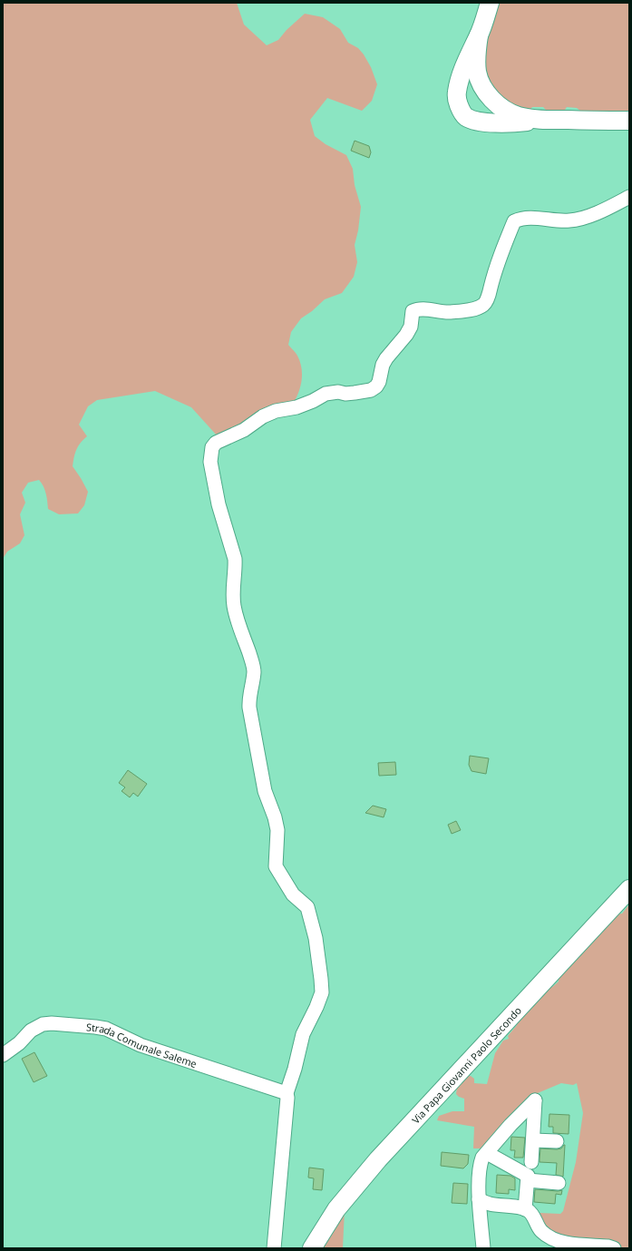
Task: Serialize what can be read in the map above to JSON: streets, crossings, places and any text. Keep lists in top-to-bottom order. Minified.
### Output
{"streets":{"main road":["Via Papa Giovanni Paolo Secondo"],"street":["Strada Comunale Saleme"]}}
